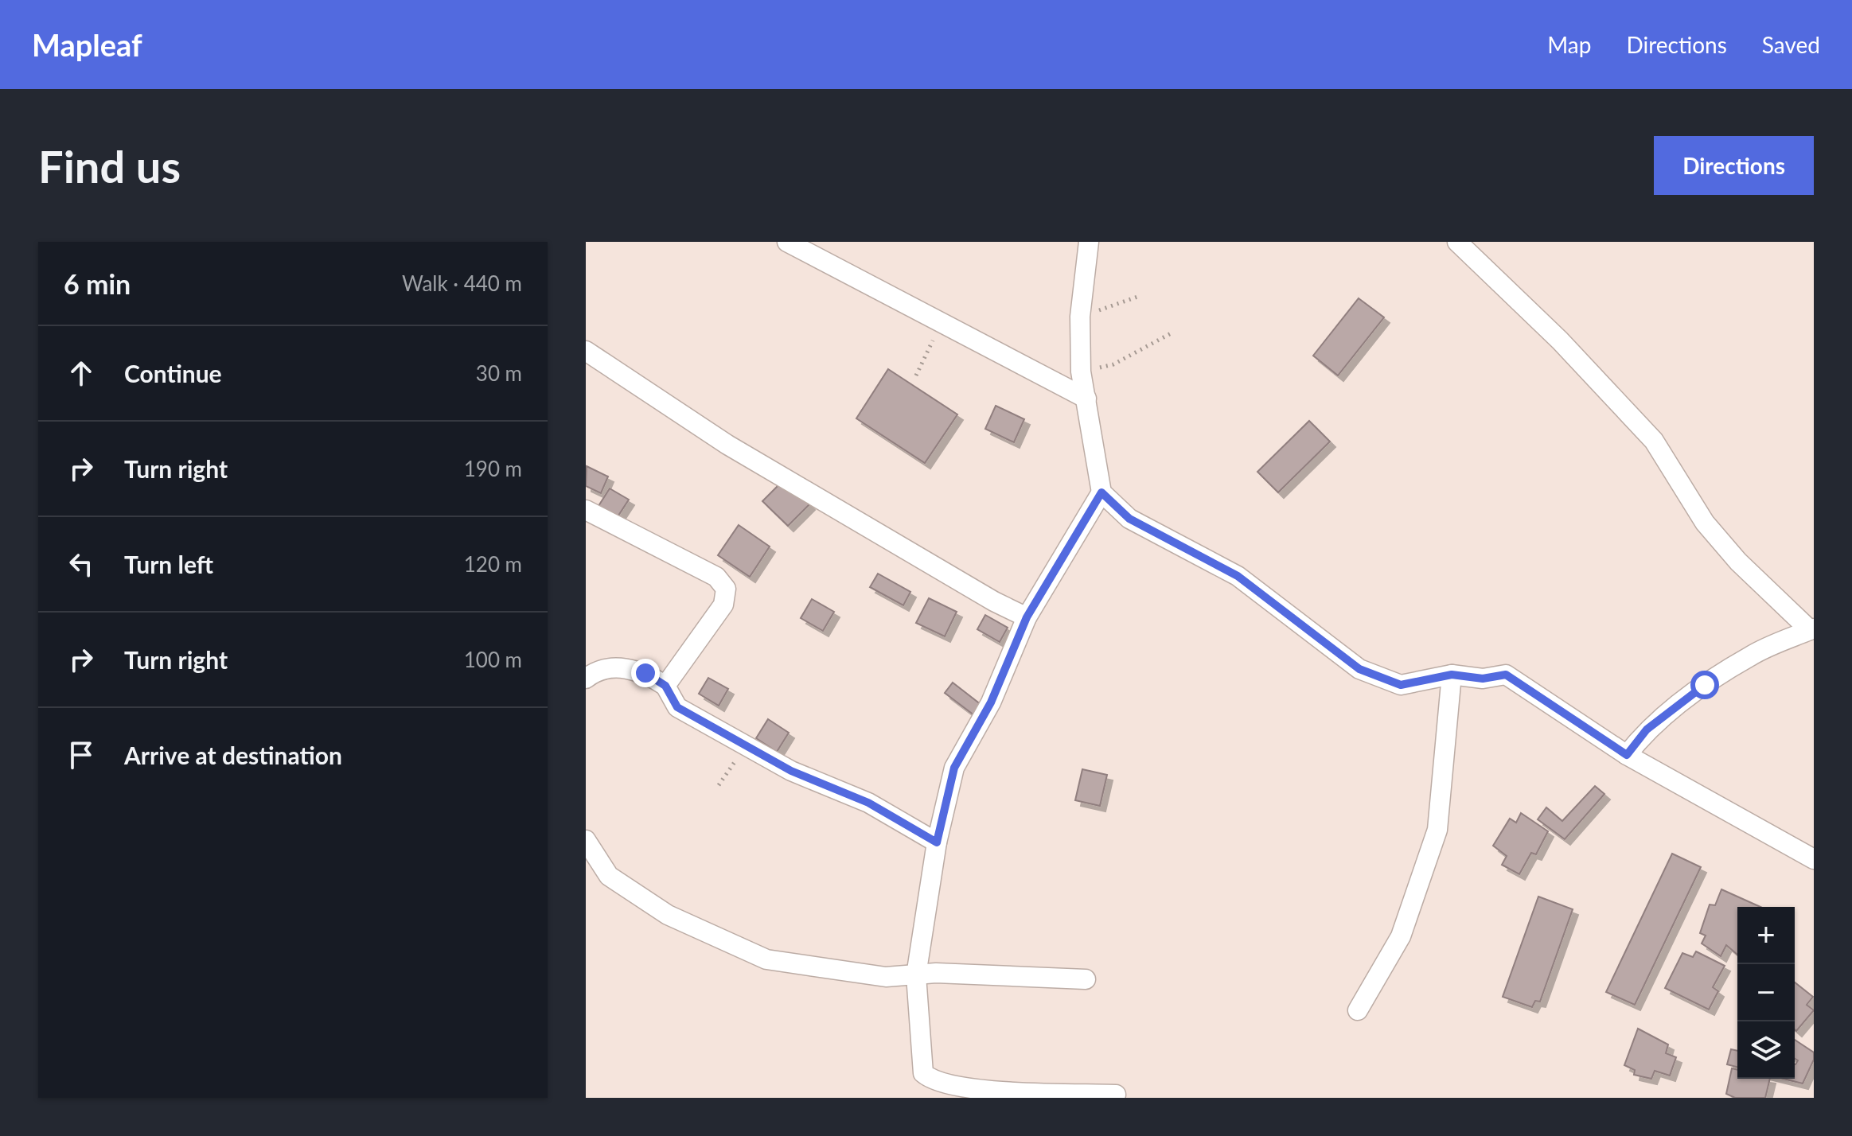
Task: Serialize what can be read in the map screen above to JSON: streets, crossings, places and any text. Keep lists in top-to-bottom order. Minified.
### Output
{"page":{"header":"Mapleaf","nav":["Map","Directions","Saved"],"buttons":"Directions","title":"Find us","heading":["6 min","Walk · 440 m"],"list":[["Continue","30 m"],["Turn right","190 m"],["Turn left","120 m"],["Turn right","100 m"],"Arrive at destination"],"map_buttons":["+","−"]}}
